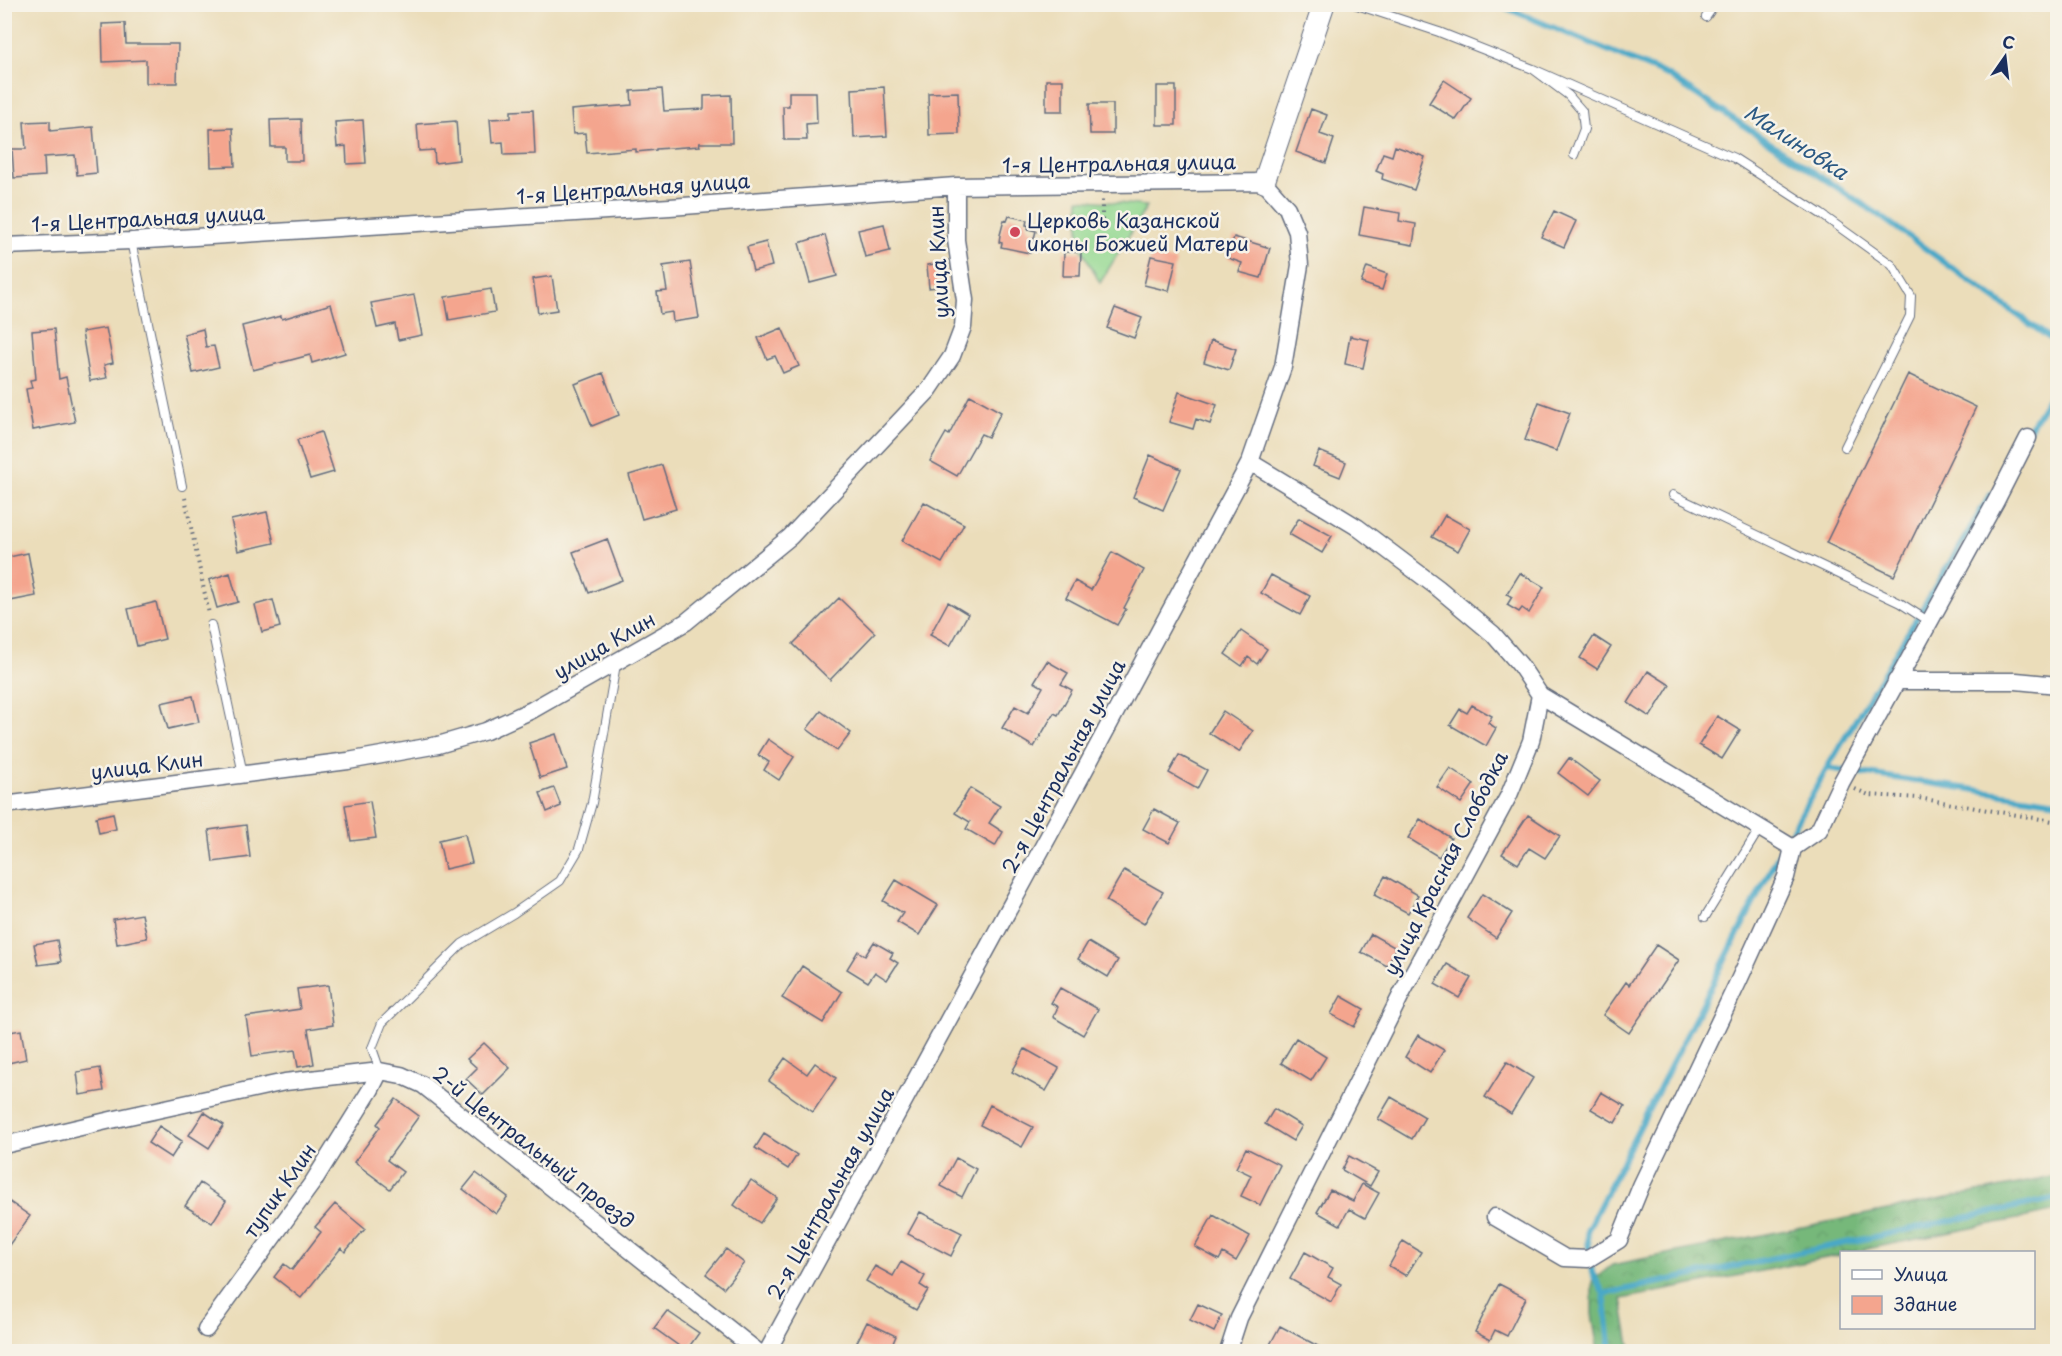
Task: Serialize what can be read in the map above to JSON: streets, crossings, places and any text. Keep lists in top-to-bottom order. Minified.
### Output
{"streets":{"street":["1-я Центральная улица","улица Клин","2-я Центральная улица","улица Красная Слободка","2-й Центральный проезд","тупик Клин"]},"crossings":[["1-я Центральная улица","улица Клин"],["1-я Центральная улица","2-я Центральная улица"],["2-й Центральный проезд","тупик Клин"]],"water":["Малиновка"],"places":["Церковь Казанской иконы Божией Матери"],"legend":["Улица","Здание"],"north":"top"}
